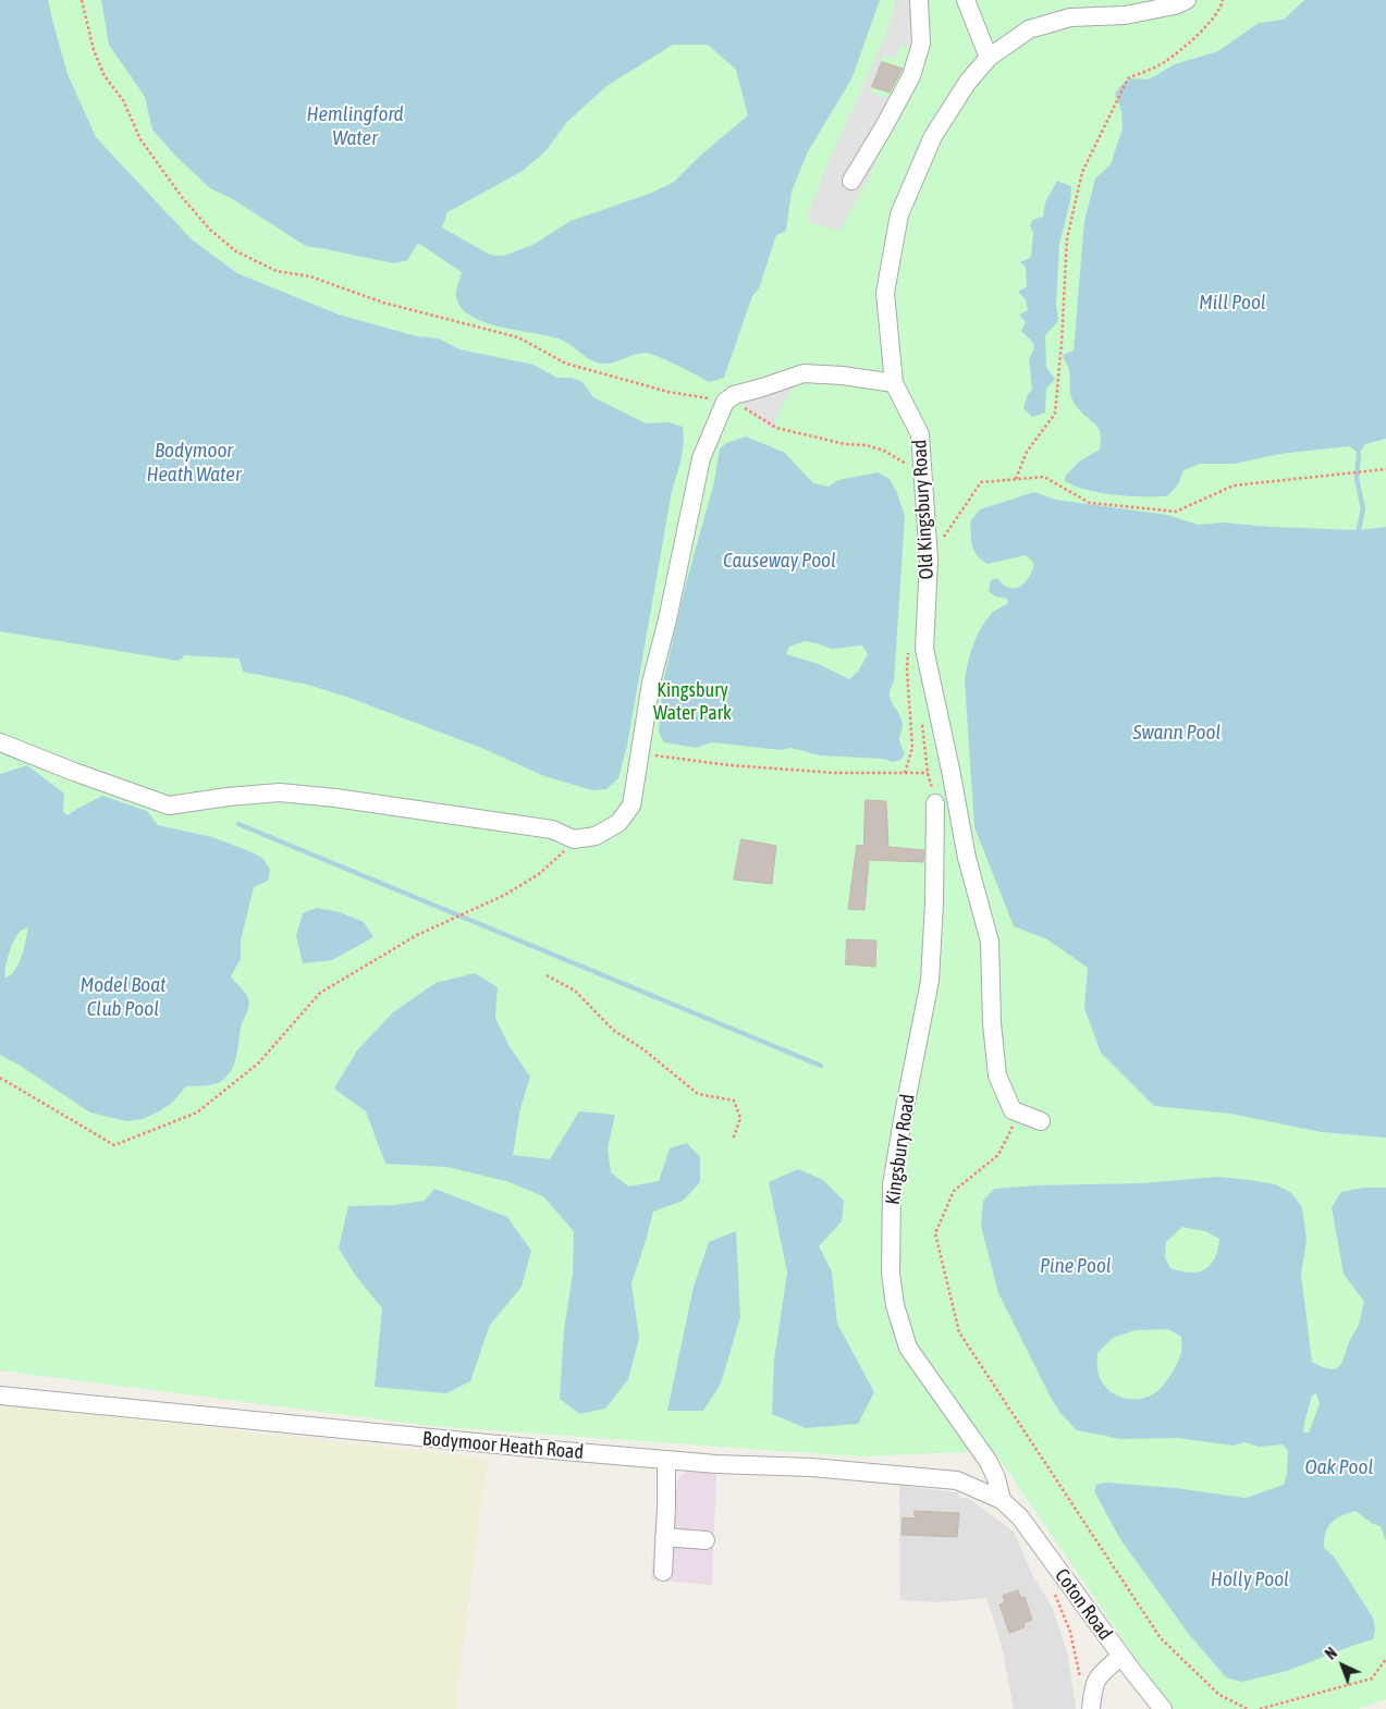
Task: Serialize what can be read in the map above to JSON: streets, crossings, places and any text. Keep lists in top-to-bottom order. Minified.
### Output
{"streets":{"street":["Old Kingsbury Road","Kingsbury Road","Bodymoor Heath Road","Coton Road"]},"crossings":[["Kingsbury Road","Bodymoor Heath Road"],["Kingsbury Road","Coton Road"],["Bodymoor Heath Road","Coton Road"]],"water":["Hemlingford Water","Mill Pool","Bodymoor Heath Water","Causeway Pool","Swann Pool","Model Boat Club Pool","Pine Pool","Oak Pool","Holly Pool"],"parks":["Kingsbury Water Park"],"north":"top left"}
